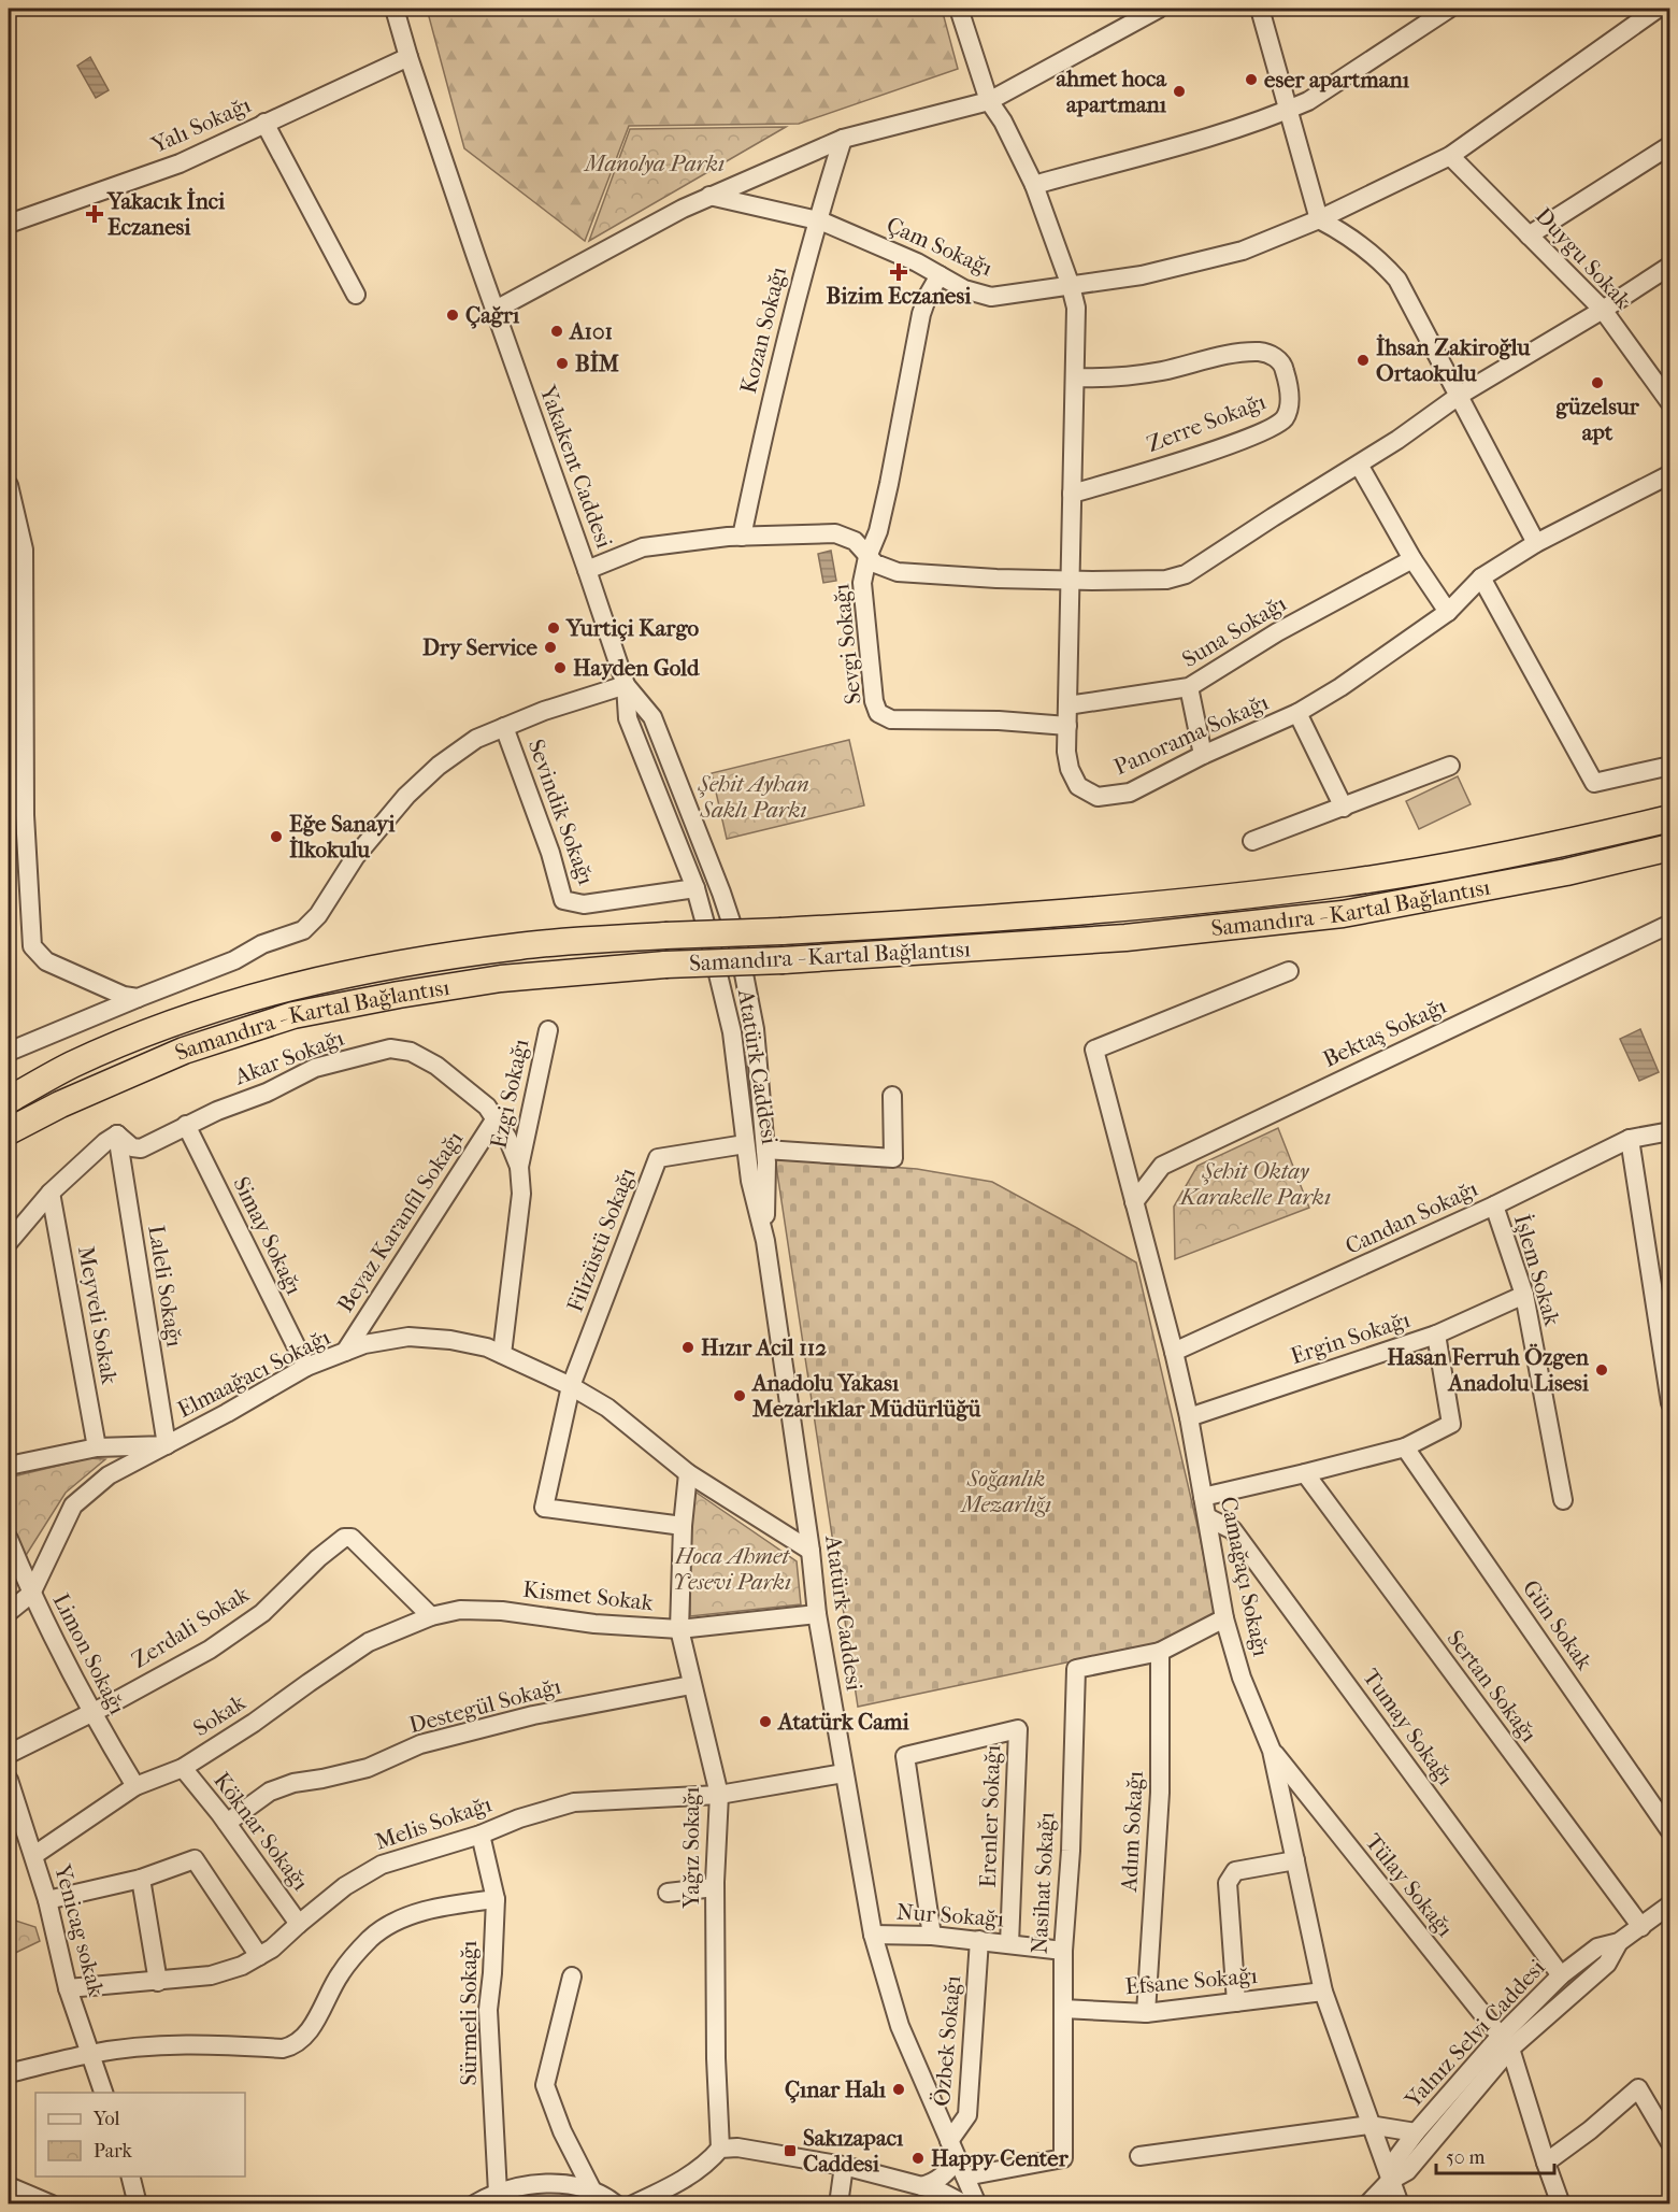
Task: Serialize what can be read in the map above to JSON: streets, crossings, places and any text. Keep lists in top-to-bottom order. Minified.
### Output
{"streets":{"highway":["Samandıra - Kartal Bağlantısı"],"street":["Yalı Sokağı","Çam Sokağı","Duygu Sokak","Kozan Sokağı","Zerre Sokağı","Yakakent Caddesi","Suna Sokağı","Sevgi Sokağı","Panorama Sokağı","Sevindik Sokağı","Bektaş Sokağı","Akar Sokağı","Atatürk Caddesi","Ezgi Sokağı","Candan Sokağı","Beyaz Karanfil Sokağı","Simay Sokağı","Filizüstü Sokağı","İşlem Sokak","Laleli Sokağı","Meyveli Sokak","Ergin Sokağı","Elmaağacı Sokağı","Camağaçı Sokağı","Kismet Sokak","Gün Sokak","Zerdali Sokak","Limon Sokağı","Sertan Sokağı","Destegül Sokağı","Sokak","Tumay Sokağı","Erenler Sokağı","Melis Sokağı","Köknar Sokağı","Adım Sokağı","Yağız Sokağı","Nasihat Sokağı","Tülay Sokağı","Nur Sokağı","Yenicag sokak","Efsane Sokağı","Sürmeli Sokağı","Yalnız Selvi Caddesi","Özbek Sokağı"]},"crossings":[["Yalı Sokağı","Yakakent Caddesi"],["Çam Sokağı","Duygu Sokak"],["Çam Sokağı","Kozan Sokağı"],["Çam Sokağı","Sevgi Sokağı"],["Çam Sokağı","Panorama Sokağı"],["Zerre Sokağı","Panorama Sokağı"],["Yakakent Caddesi","Atatürk Caddesi"],["Suna Sokağı","Panorama Sokağı"],["Sevgi Sokağı","Panorama Sokağı"],["Sevindik Sokağı","Atatürk Caddesi"],["Bektaş Sokağı","Camağaçı Sokağı"],["Akar Sokağı","Ezgi Sokağı"],["Akar Sokağı","Beyaz Karanfil Sokağı"],["Akar Sokağı","Simay Sokağı"],["Akar Sokağı","Laleli Sokağı"],["Akar Sokağı","Elmaağacı Sokağı"],["Atatürk Caddesi","Filizüstü Sokağı"],["Atatürk Caddesi","Elmaağacı Sokağı"],["Atatürk Caddesi","Kismet Sokak"],["Atatürk Caddesi","Melis Sokağı"],["Atatürk Caddesi","Nasihat Sokağı"],["Atatürk Caddesi","Nur Sokağı"],["Atatürk Caddesi","Özbek Sokağı"],["Candan Sokağı","İşlem Sokak"],["Candan Sokağı","Camağaçı Sokağı"],["Beyaz Karanfil Sokağı","Elmaağacı Sokağı"],["Simay Sokağı","Elmaağacı Sokağı"],["Filizüstü Sokağı","Elmaağacı Sokağı"],["İşlem Sokak","Ergin Sokağı"],["Laleli Sokağı","Elmaağacı Sokağı"],["Ergin Sokağı","Camağaçı Sokağı"],["Elmaağacı Sokağı","Limon Sokağı"],["Elmaağacı Sokağı","Yağız Sokağı"],["Camağaçı Sokağı","Tumay Sokağı"],["Camağaçı Sokağı","Nasihat Sokağı"],["Camağaçı Sokağı","Tülay Sokağı"],["Camağaçı Sokağı","Efsane Sokağı"],["Camağaçı Sokağı","Yalnız Selvi Caddesi"],["Kismet Sokak","Zerdali Sokak"],["Kismet Sokak","Sokak"],["Kismet Sokak","Yağız Sokağı"],["Zerdali Sokak","Limon Sokağı"],["Zerdali Sokak","Sokak"],["Limon Sokağı","Sokak"],["Sertan Sokağı","Yalnız Selvi Caddesi"],["Destegül Sokağı","Köknar Sokağı"],["Destegül Sokağı","Yağız Sokağı"],["Sokak","Köknar Sokağı"],["Sokak","Yenicag sokak"],["Tumay Sokağı","Yalnız Selvi Caddesi"],["Erenler Sokağı","Nur Sokağı"],["Melis Sokağı","Köknar Sokağı"],["Melis Sokağı","Yağız Sokağı"],["Melis Sokağı","Yenicag sokak"],["Melis Sokağı","Sürmeli Sokağı"],["Adım Sokağı","Nasihat Sokağı"],["Adım Sokağı","Efsane Sokağı"],["Nasihat Sokağı","Nur Sokağı"],["Nasihat Sokağı","Efsane Sokağı"],["Tülay Sokağı","Yalnız Selvi Caddesi"],["Nur Sokağı","Özbek Sokağı"]],"parks":["Manolya Parkı","Şehit Ayhan Saklı Parkı","Şehit Oktay Karakelle Parkı","Soğanlık Mezarlığı","Hoca Ahmet Yesevi Parkı"],"places":{"other":["eser apartmanı","ahmet hoca apartmanı","Çağrı","A101","İhsan Zakiroğlu Ortaokulu","BİM","güzelsur apt","Yurtiçi Kargo","Dry Service","Hayden Gold","Eğe Sanayi İlkokulu","Hızır Acil 112","Hasan Ferruh Özgen Anadolu Lisesi","Anadolu Yakası Mezarlıklar Müdürlüğü","Atatürk Cami","Çınar Halı","Happy Center"],"health":["Yakacık İnci Eczanesi","Bizim Eczanesi"],"transit":["Sakızapacı Caddesi"]},"legend":["Yol","Park"],"scale_bar":"50 m"}
